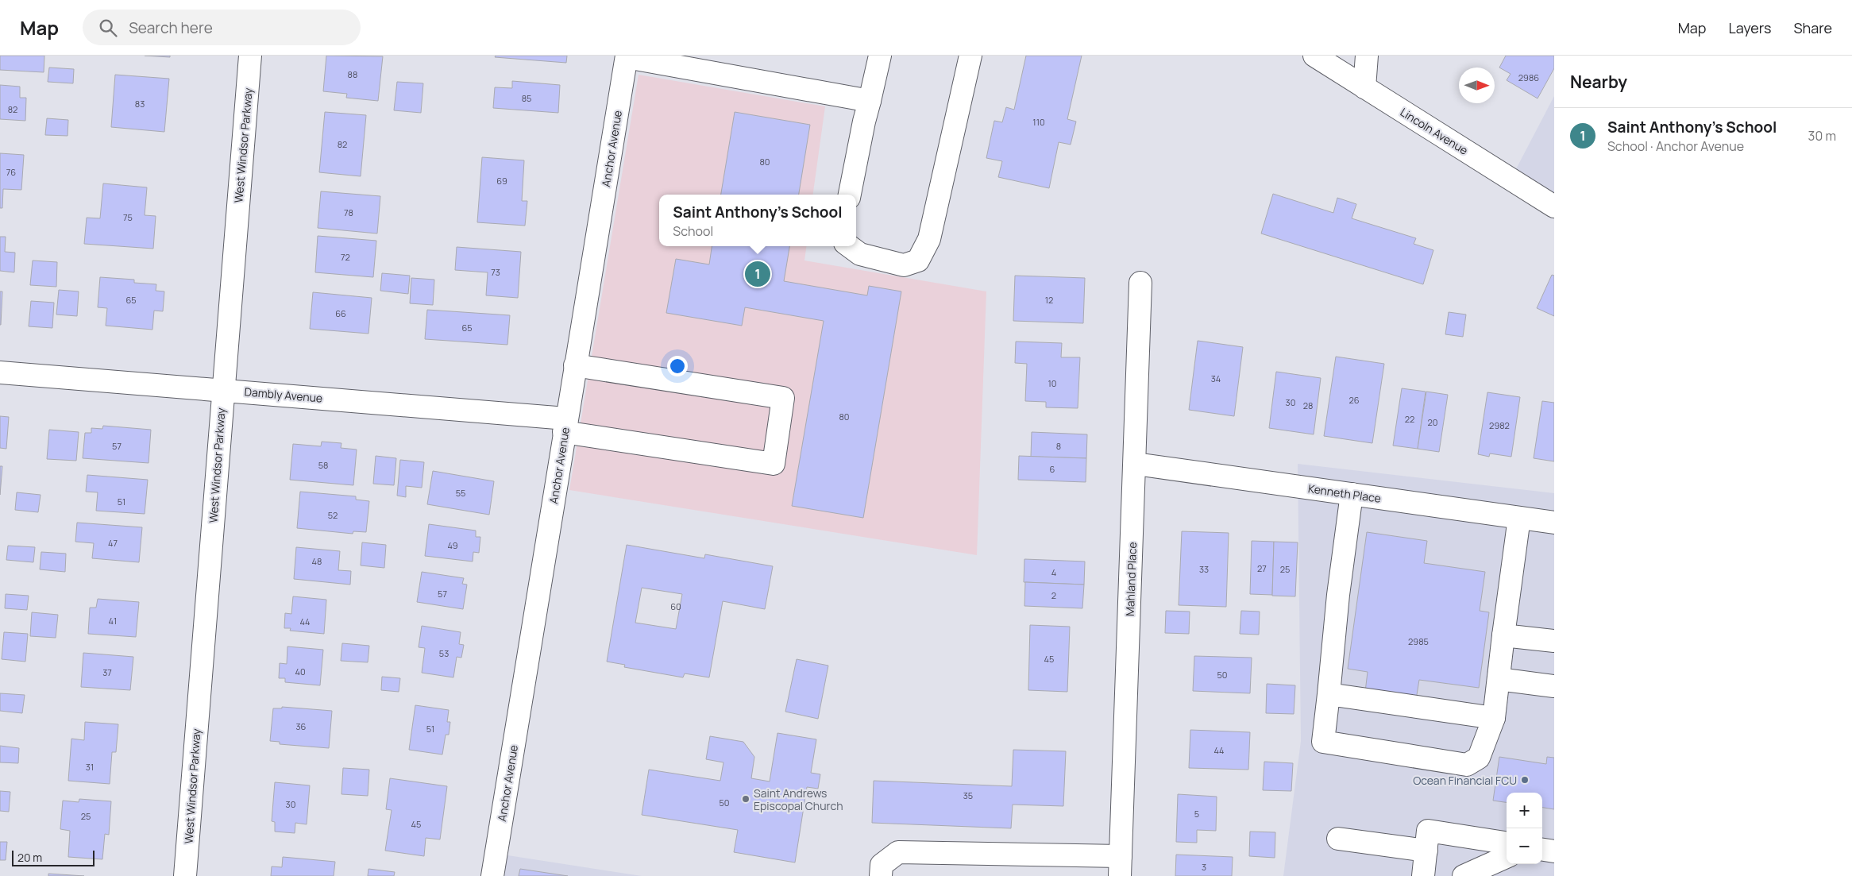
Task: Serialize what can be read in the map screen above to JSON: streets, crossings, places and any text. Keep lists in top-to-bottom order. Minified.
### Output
{"streets":{"street":["Lincoln Avenue","West Windsor Parkway","Anchor Avenue","Dambly Avenue","Kenneth Place","Mahland Place"]},"crossings":[["West Windsor Parkway","Dambly Avenue"],["Anchor Avenue","Dambly Avenue"],["Kenneth Place","Mahland Place"]],"places":["Ocean Financial FCU","Saint Andrews Episcopal Church"],"house_numbers":["88","2986","85","83","82","110","82","80","76","69","78","75","72","73","65","12","66","65","34","10","26","30","28","80","22","20","2982","57","8","58","6","55","51","52","47","49","48","27","33","25","4","57","2","60","41","44","2985","53","45","40","37","50","36","51","44","31","35","50","30","5","25","45","3"],"scale_bar":"20 m","north":"right","page":{"header":"Map","search":"Search here","nav":["Map","Layers","Share"],"heading":"Nearby","list":[{"mark":"1","name":"Saint Anthony's School","note":"School · Anchor Avenue","value":"30 m"}],"popup":["Saint Anthony's School","School"],"pins":"1","map_buttons":["+","−"],"scale":"20 m"}}
